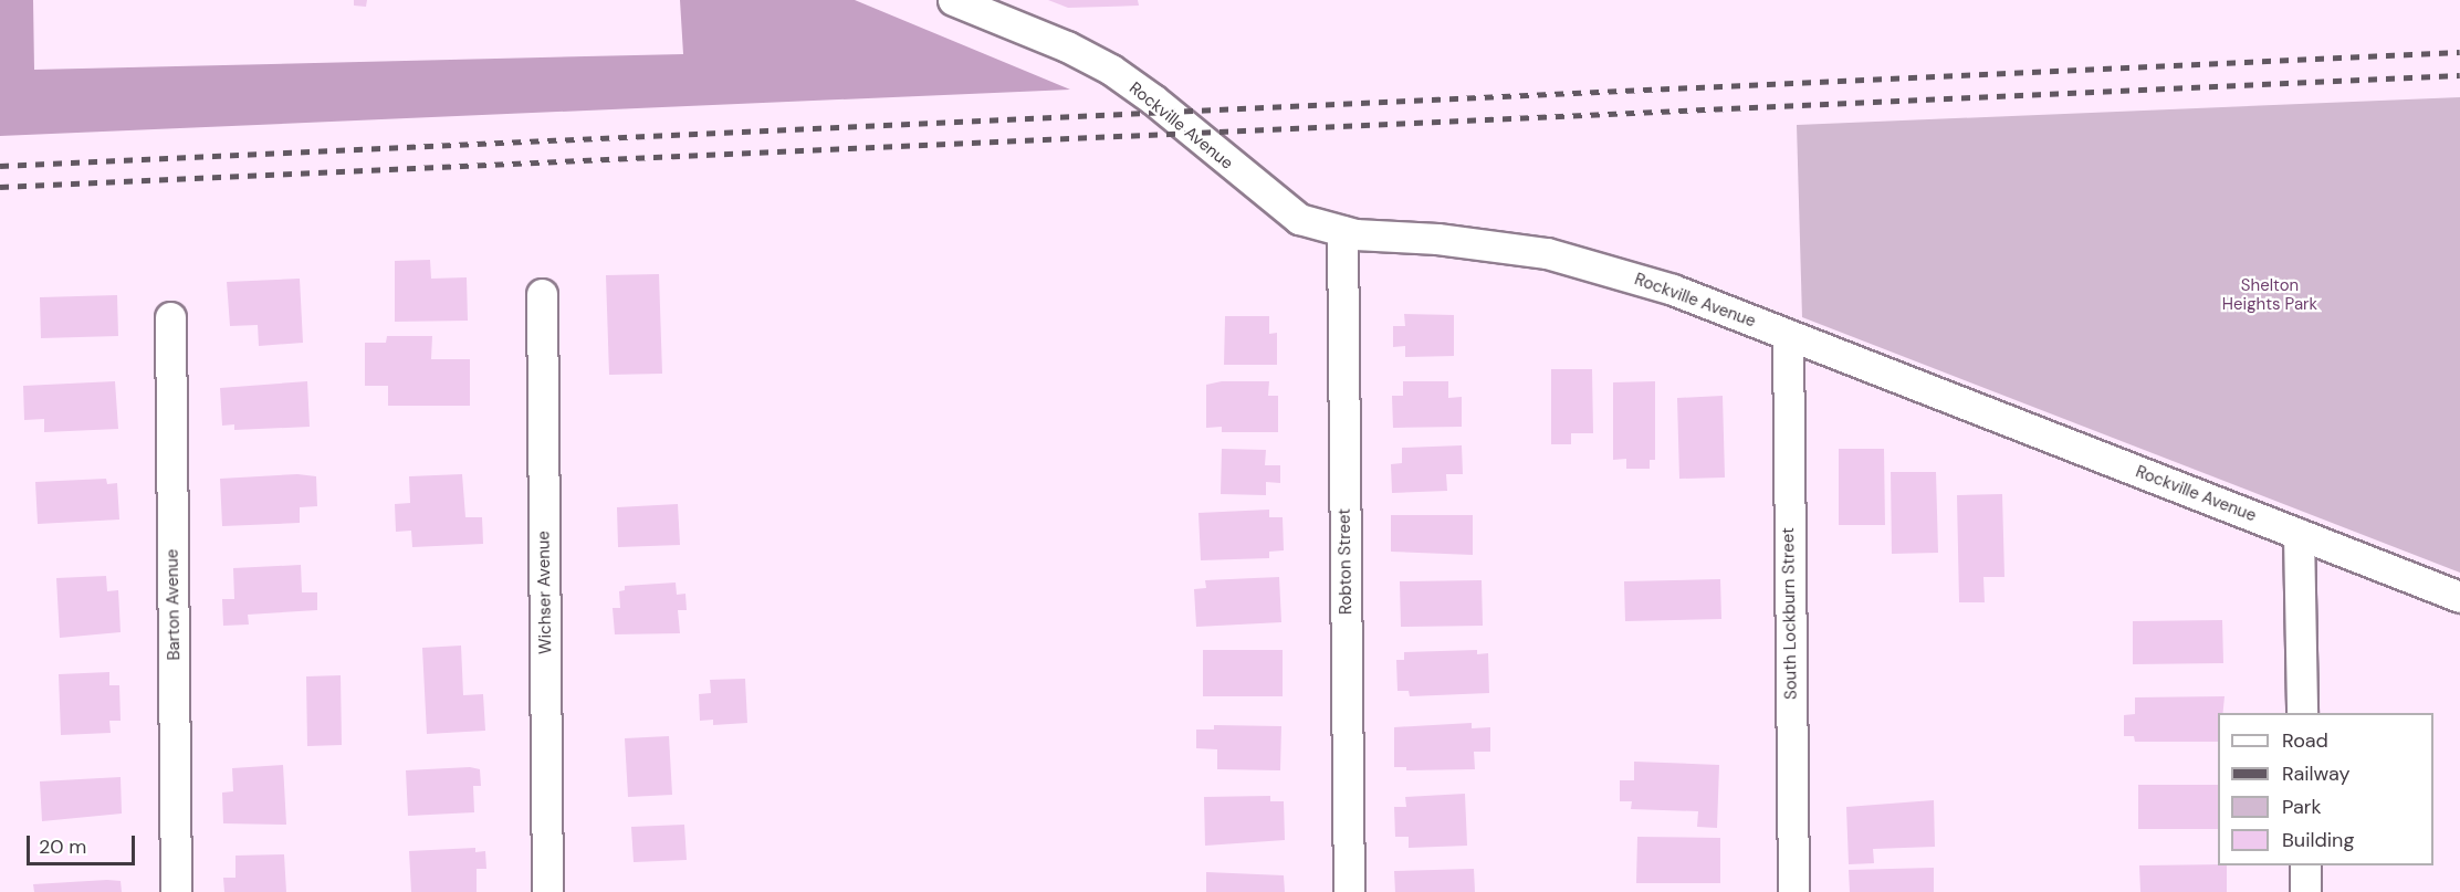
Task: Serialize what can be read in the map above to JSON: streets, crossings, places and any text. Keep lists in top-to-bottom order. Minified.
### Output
{"streets":{"street":["Rockville Avenue","Robton Street","Wichser Avenue","Barton Avenue","South Lockburn Street"]},"crossings":[["Rockville Avenue","Robton Street"],["Rockville Avenue","South Lockburn Street"]],"parks":["Shelton Heights Park"],"legend":["Road","Railway","Park","Building"],"scale_bar":"20 m"}
